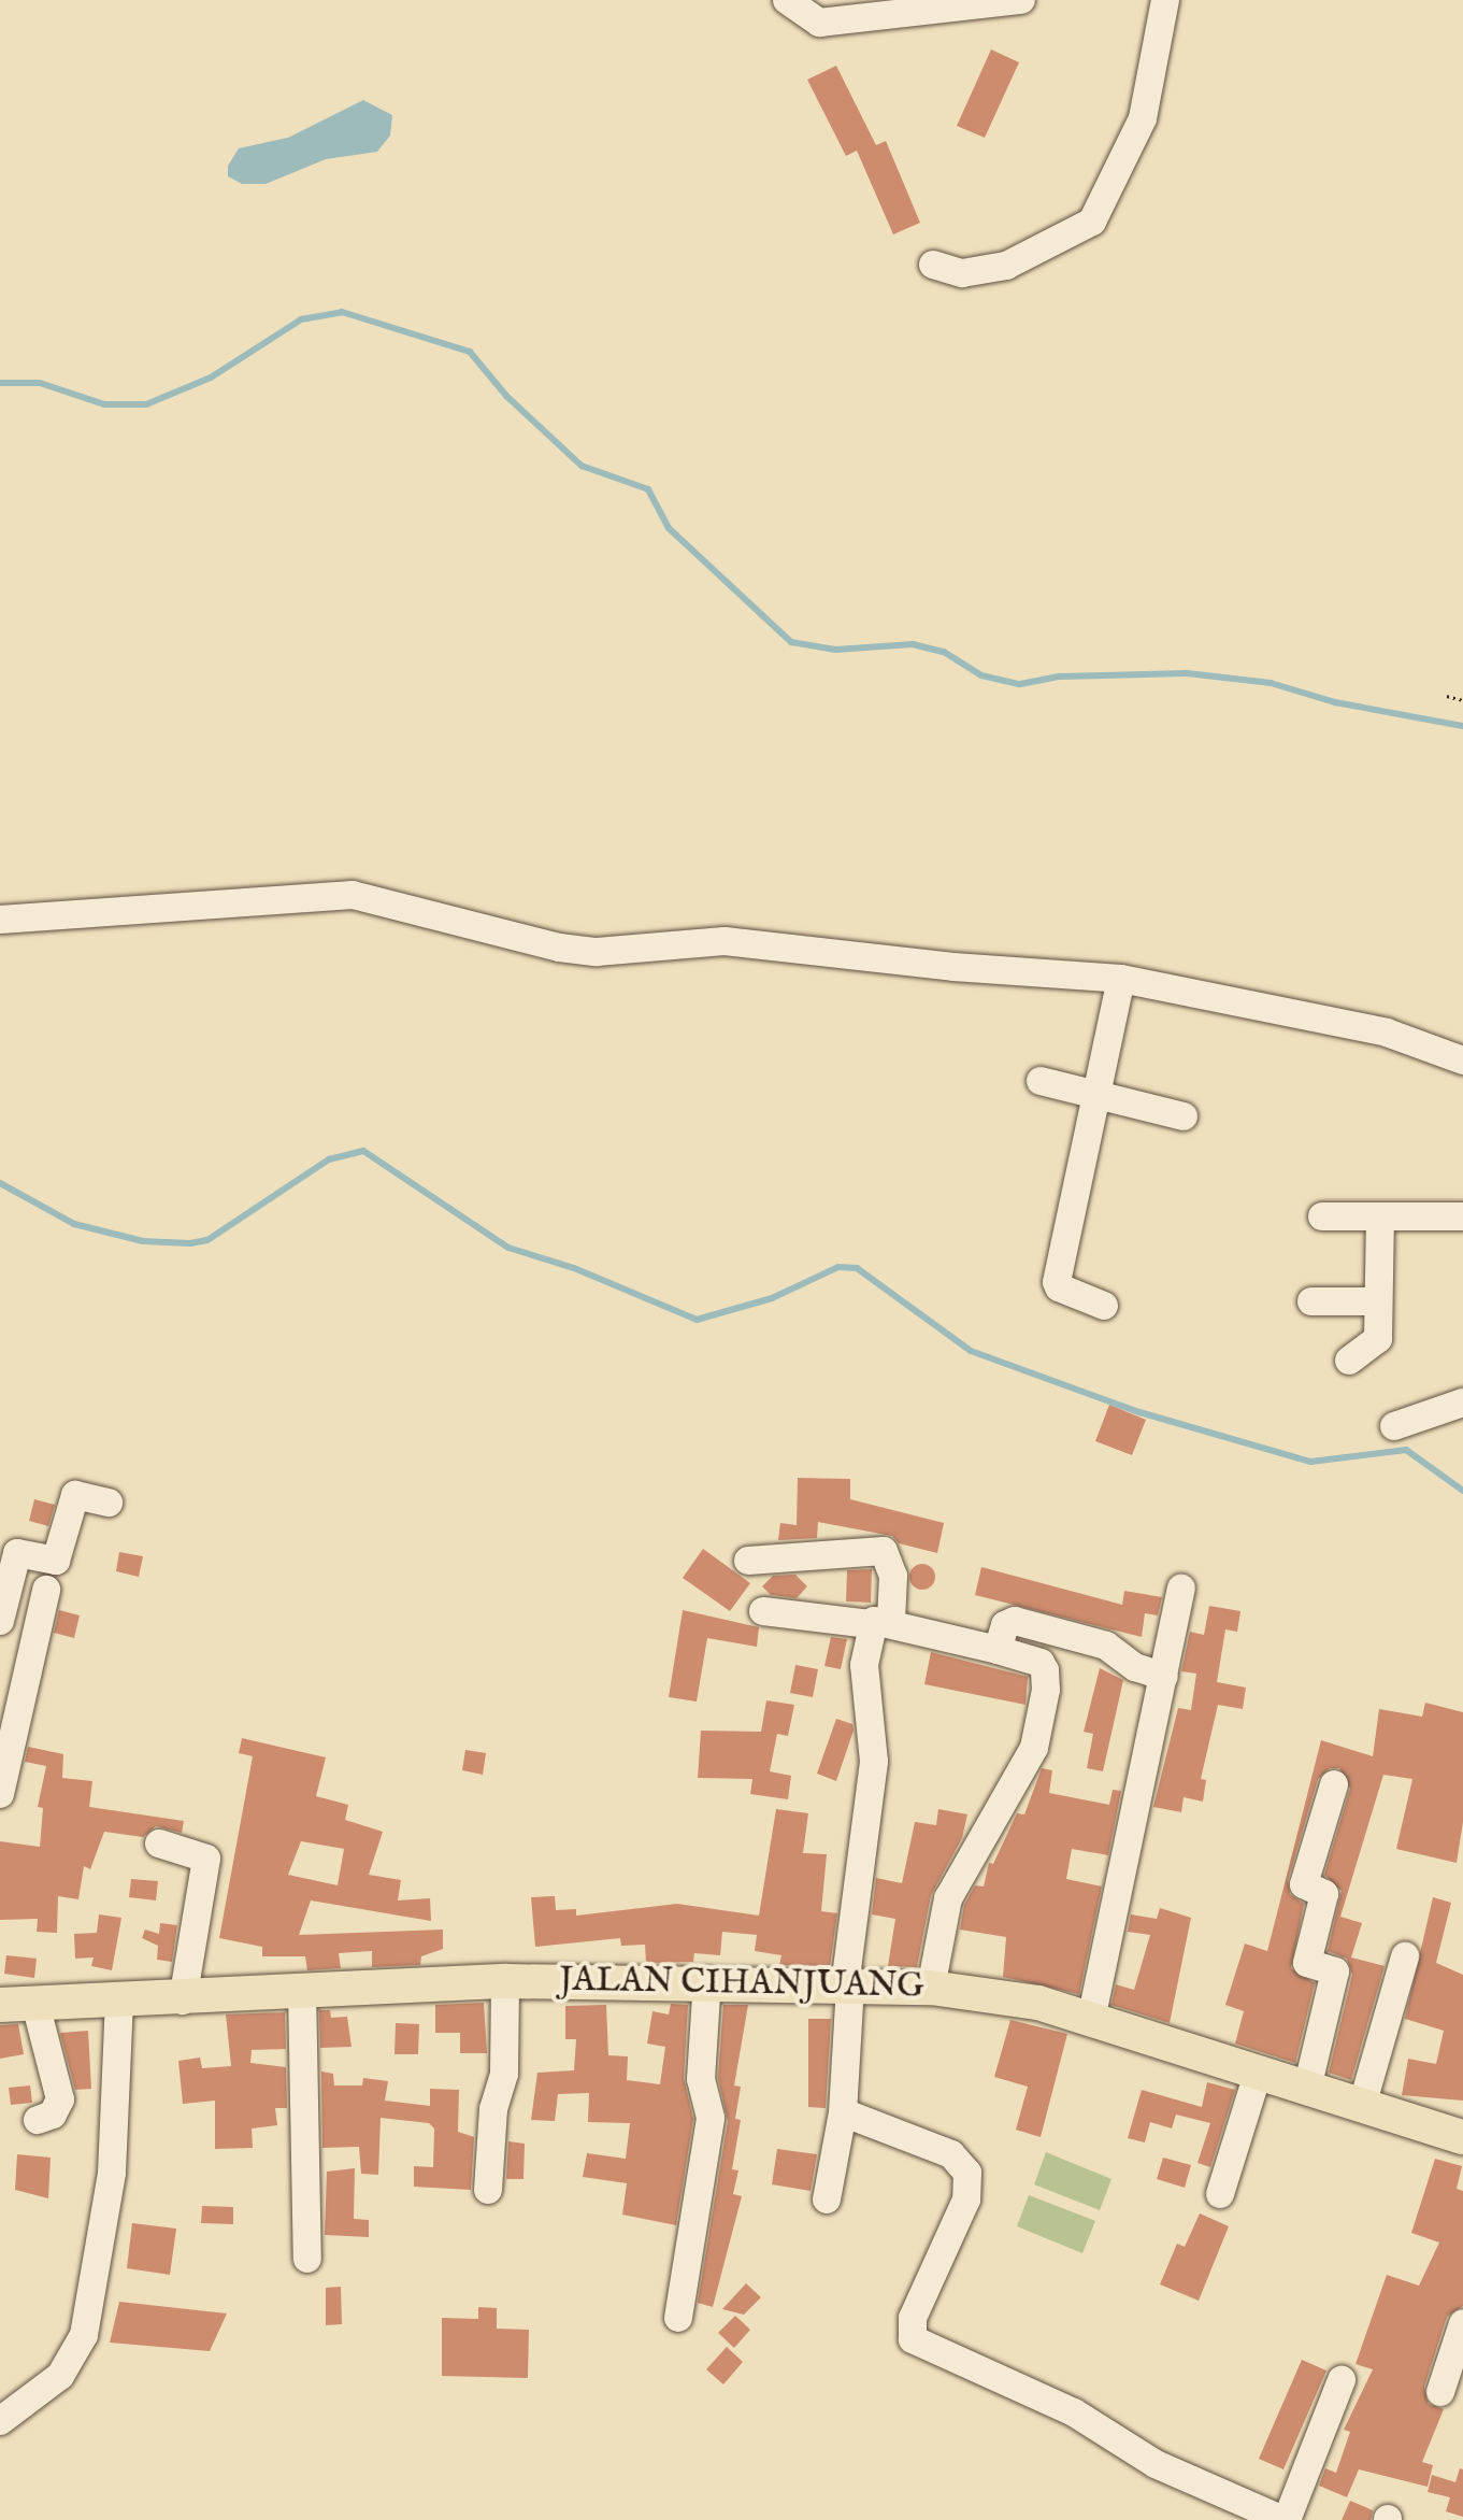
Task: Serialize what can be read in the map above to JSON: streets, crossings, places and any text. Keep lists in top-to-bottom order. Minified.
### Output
{"streets":{"main road":["JALAN CIHANJUANG"]}}
